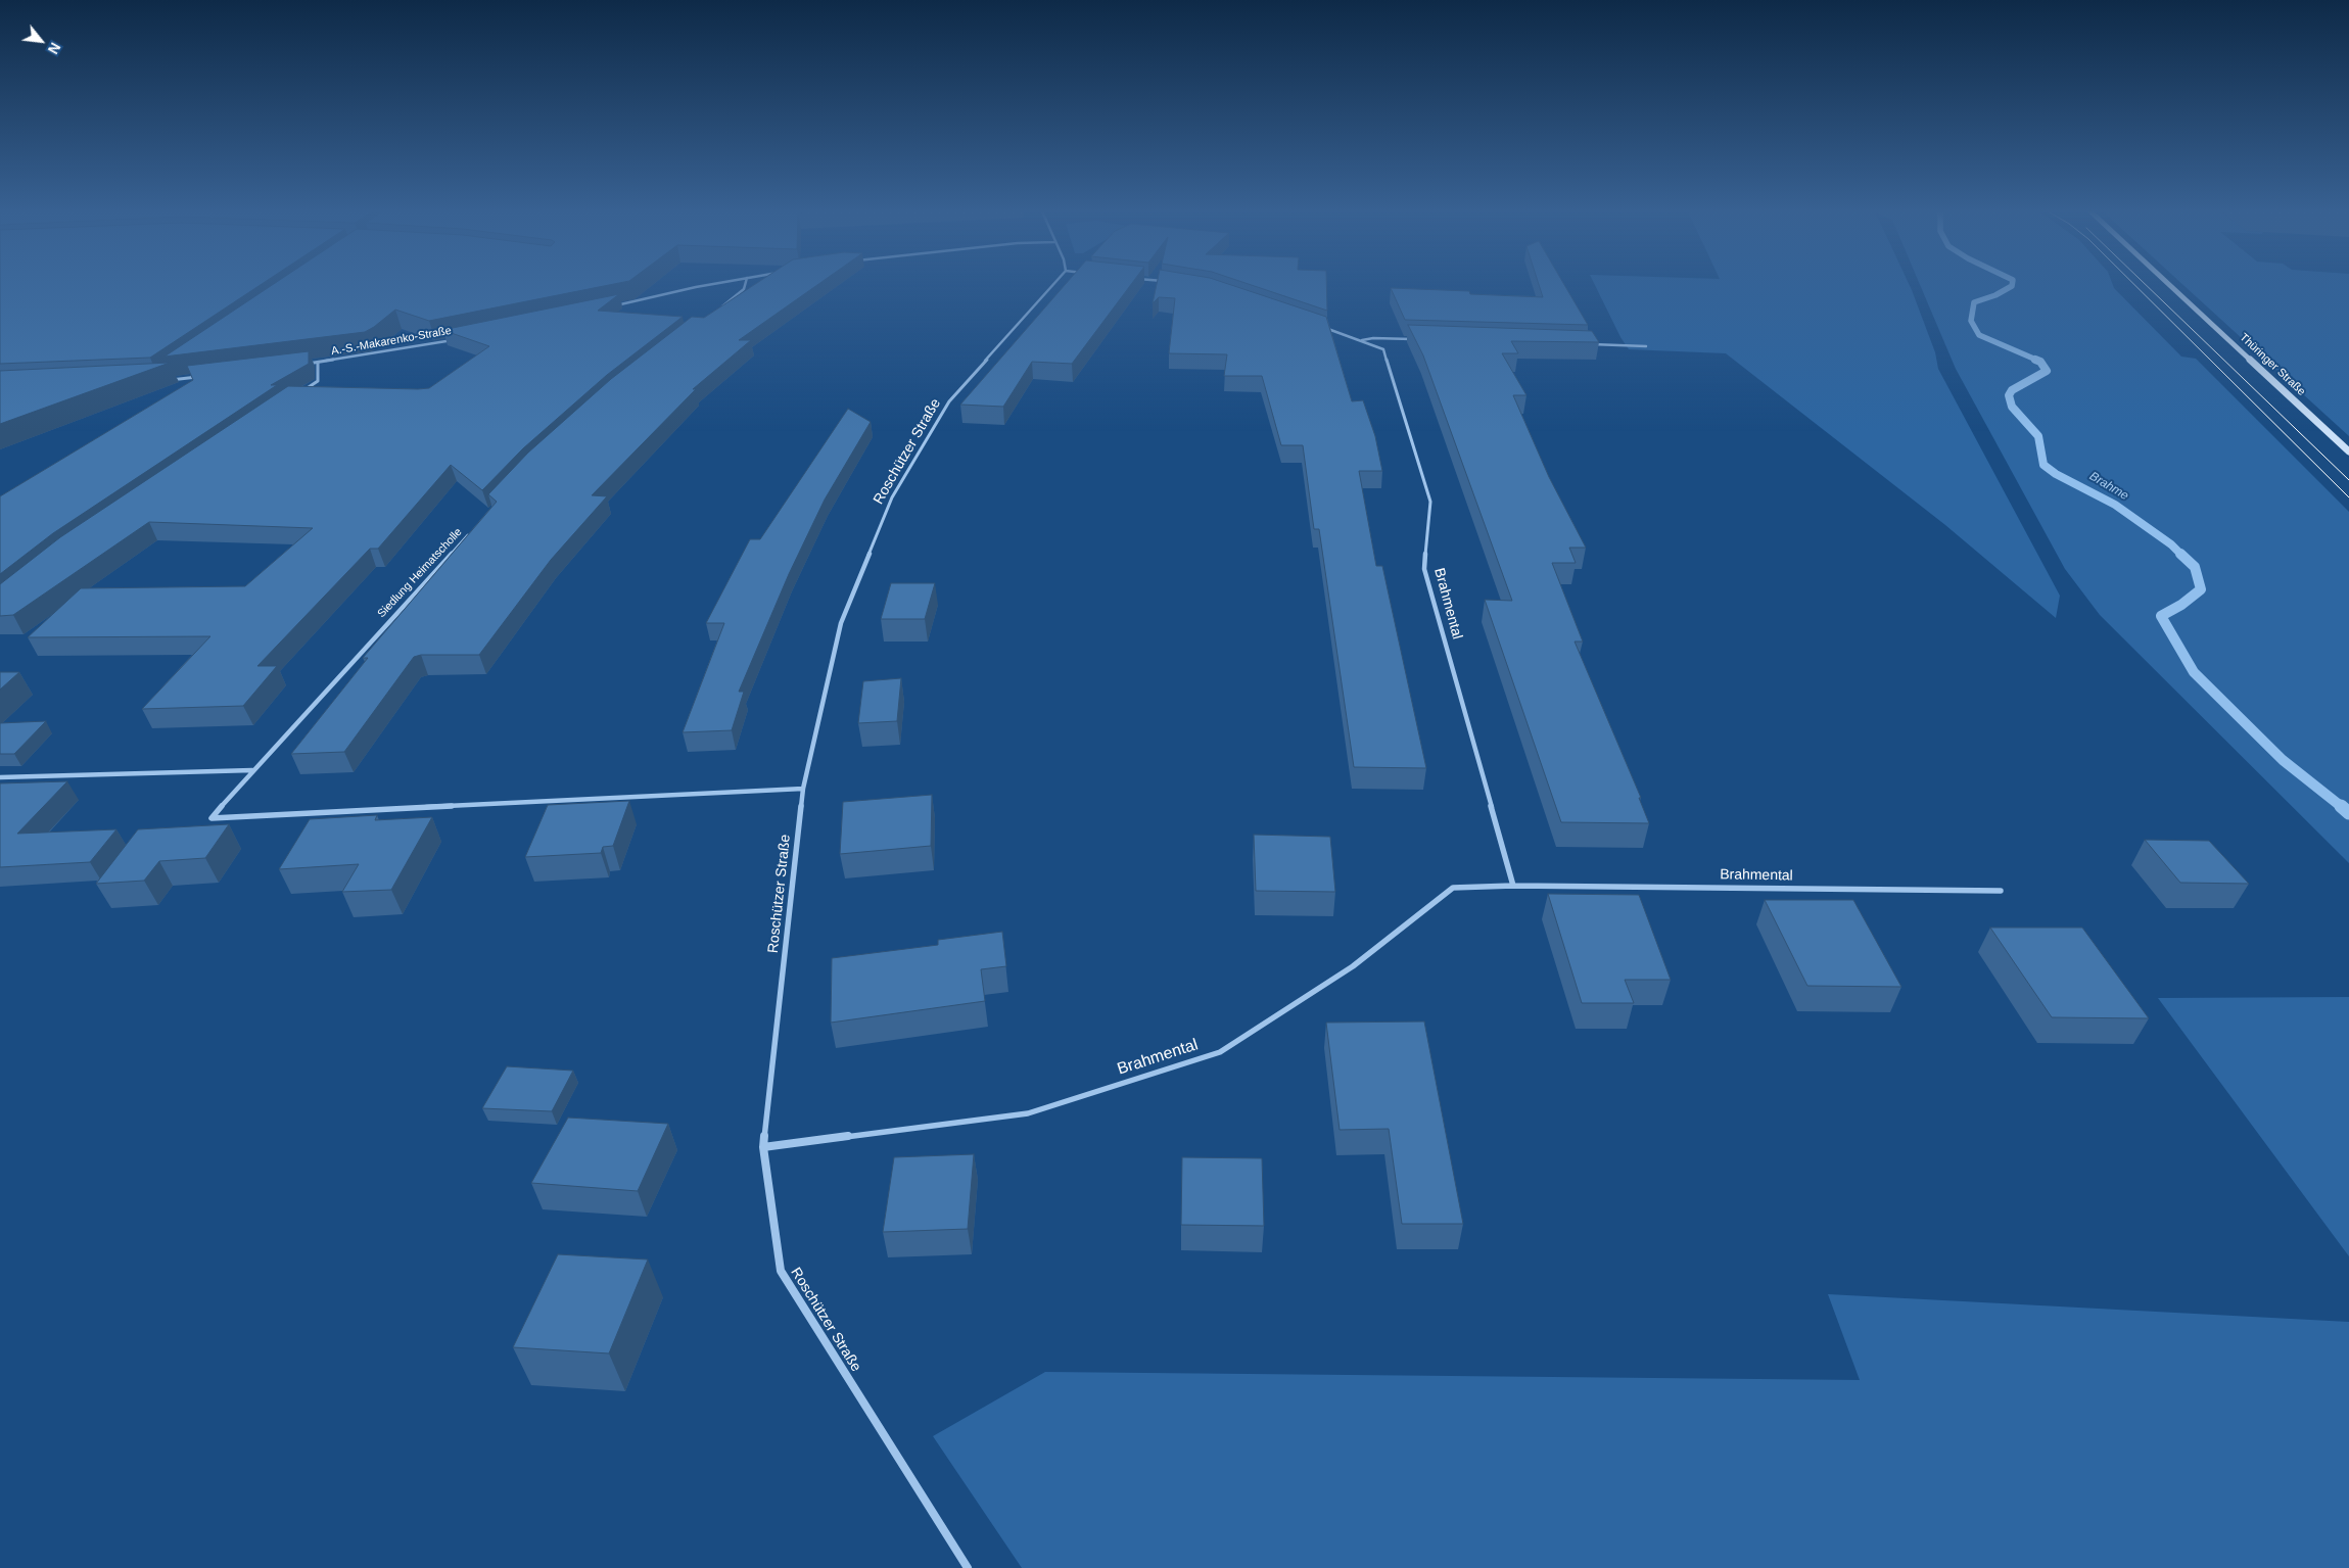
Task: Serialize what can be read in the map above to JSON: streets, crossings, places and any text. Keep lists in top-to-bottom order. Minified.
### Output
{"streets":{"main road":["Thüringer Straße"],"street":["A.-S.-Makarenko-Straße","Roschützer Straße","Siedlung Heimatscholle","Brahmental"]},"crossings":[["Roschützer Straße","Siedlung Heimatscholle"],["Roschützer Straße","Brahmental"]],"water":["Brahme"],"north":"bottom right"}
